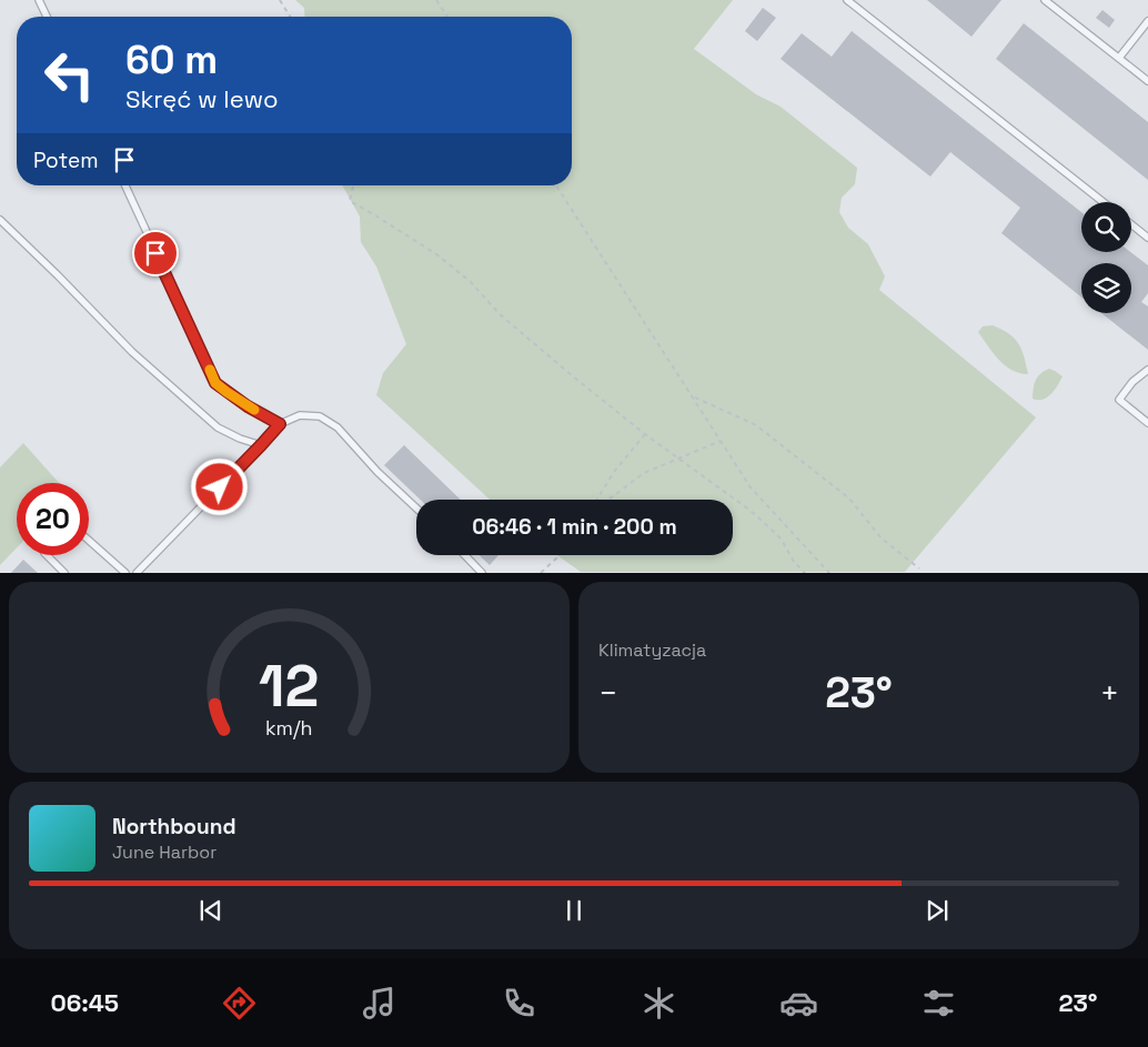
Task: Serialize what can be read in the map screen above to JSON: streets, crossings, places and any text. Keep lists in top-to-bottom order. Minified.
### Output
{"page":{"turn":["60 m","Skręć w lewo"],"then":"Potem","limit":"20","trip":"06:46 · 1 min · 200 m","tile":"Klimatyzacja","heat":["−","23°","+"],"song":["Northbound","June Harbor"],"tabs":["06:45","23°"],"gauge":["12","km/h"]}}
